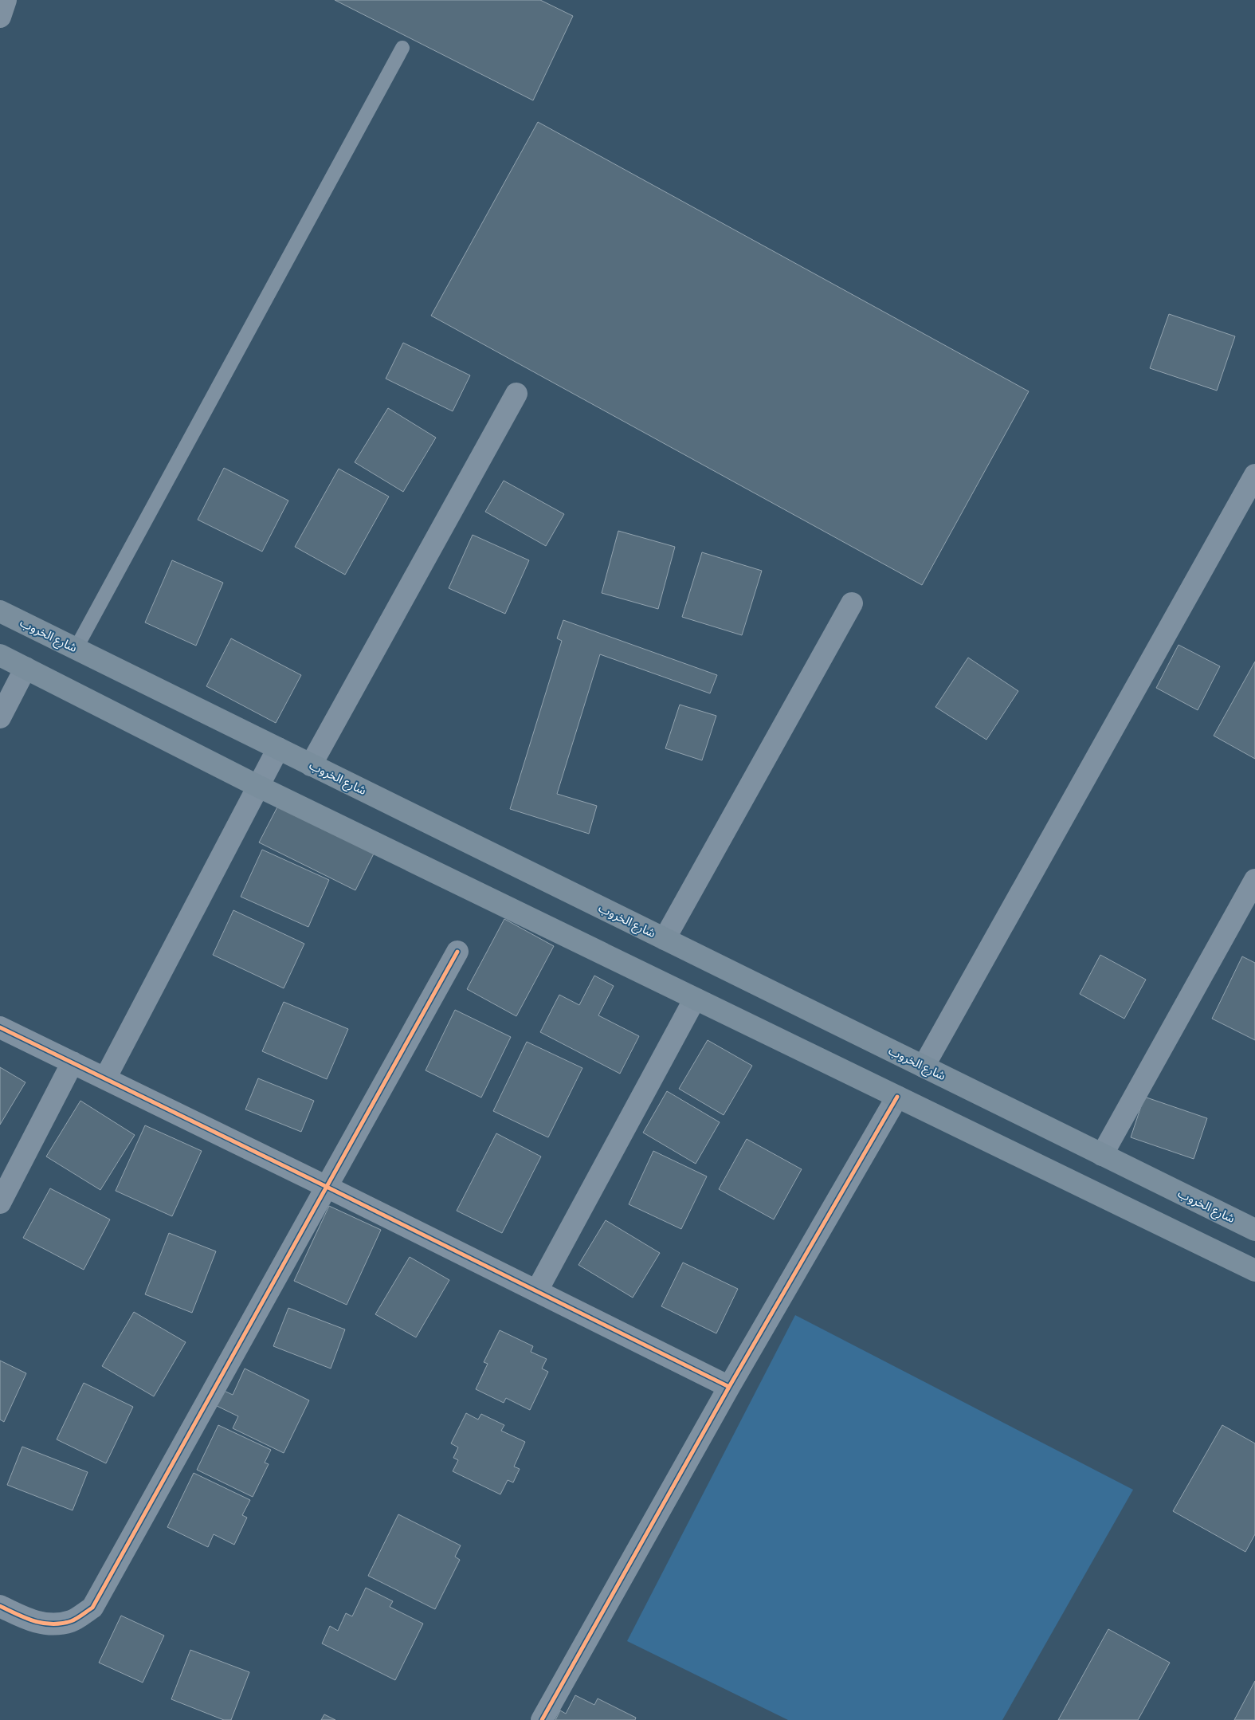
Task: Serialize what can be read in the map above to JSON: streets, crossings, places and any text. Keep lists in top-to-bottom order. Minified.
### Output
{"streets":{"main road":["شارع الخروب"]}}
